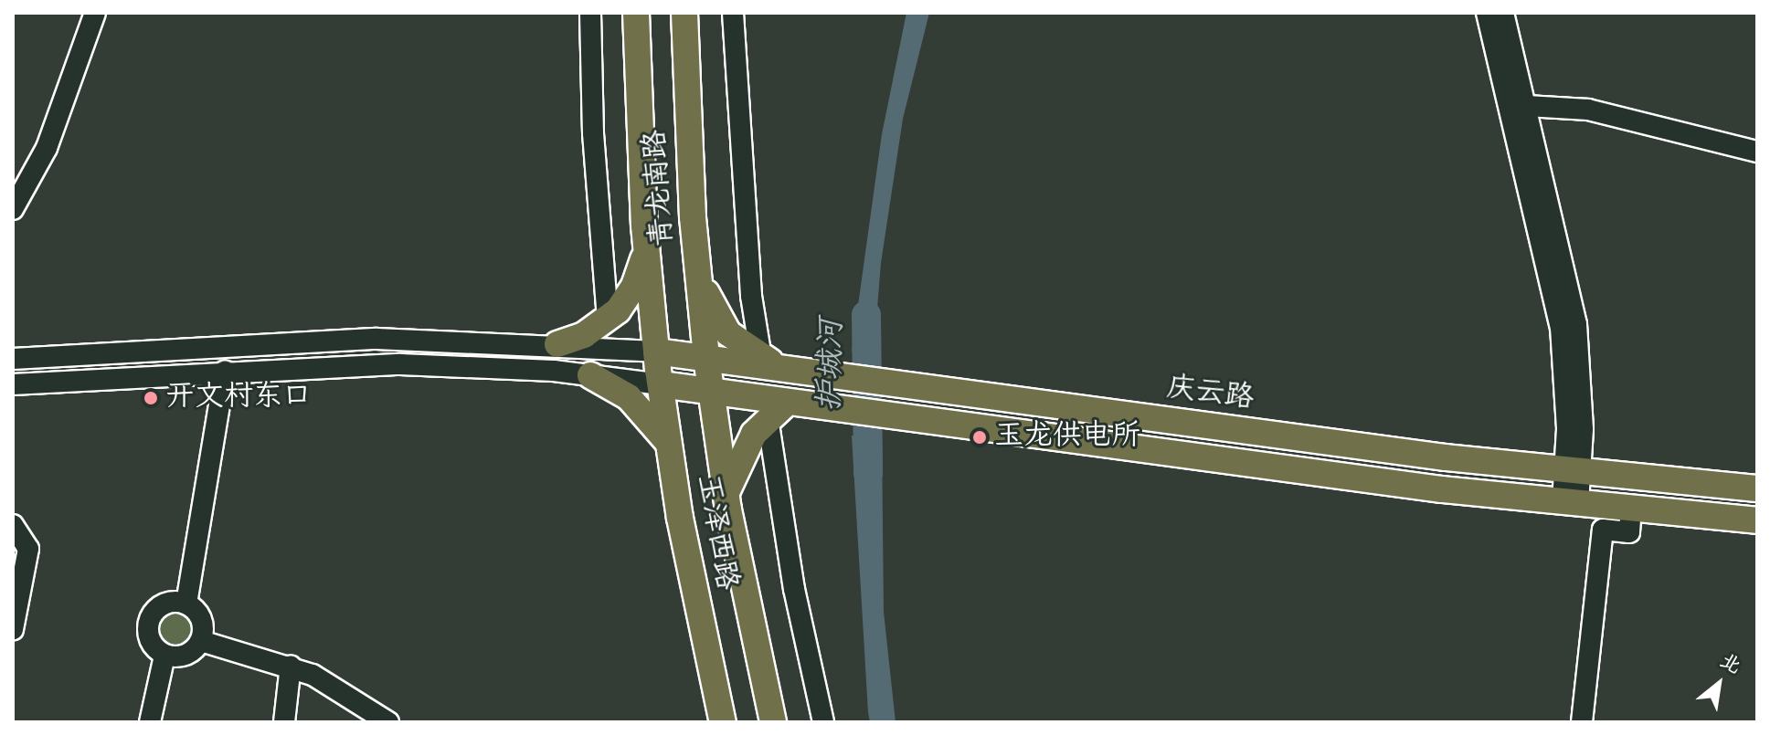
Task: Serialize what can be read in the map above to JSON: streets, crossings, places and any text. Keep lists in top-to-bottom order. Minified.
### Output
{"streets":{"main road":["青龙南路","庆云路","玉泽西路"]},"crossings":[["青龙南路","庆云路"],["青龙南路","玉泽西路"],["庆云路","玉泽西路"]],"water":["护城河"],"places":["开文村东口","玉龙供电所"],"north":"top right"}
